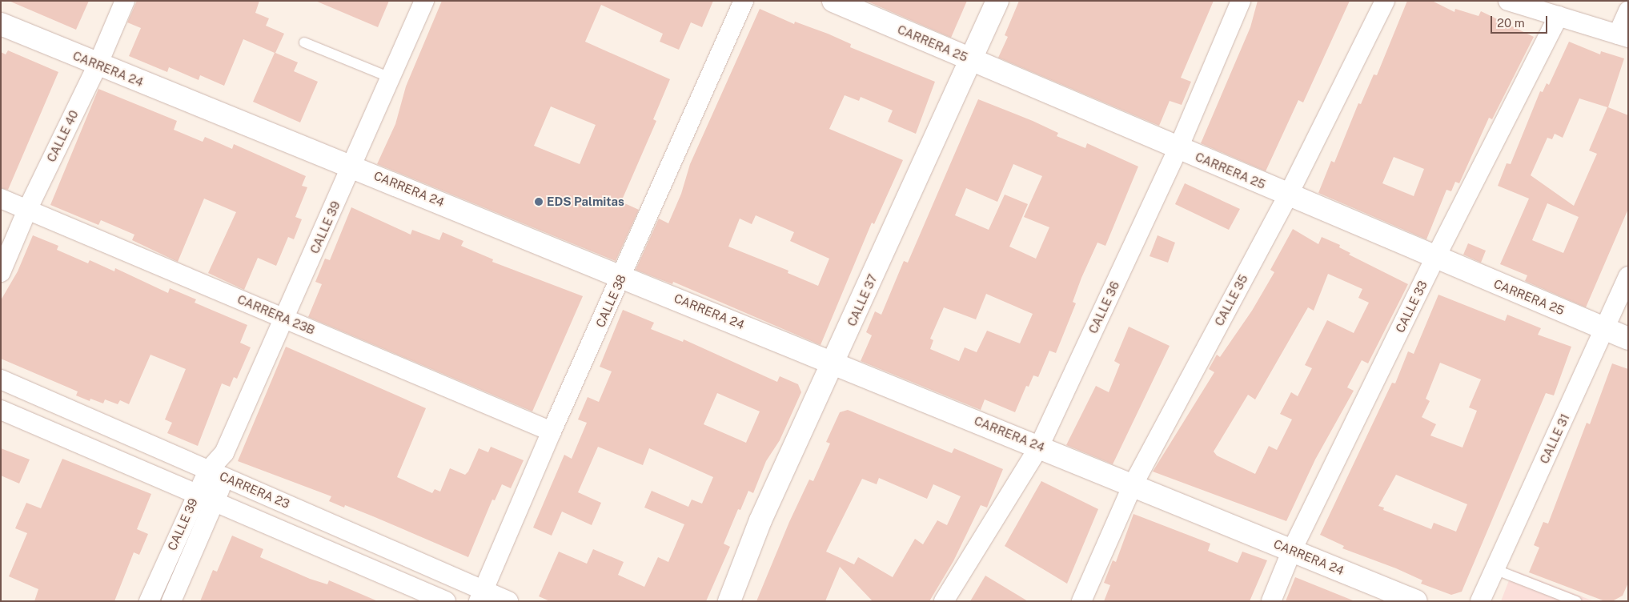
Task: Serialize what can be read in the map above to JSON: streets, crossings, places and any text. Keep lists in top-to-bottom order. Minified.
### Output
{"streets":{"street":["CARRERA 25","CARRERA 24","CALLE 40","CALLE 39","CALLE 37","CALLE 35","CALLE 38","CALLE 33","CALLE 36","CARRERA 23B","CALLE 31","CARRERA 23"]},"crossings":[["CARRERA 25","CALLE 37"],["CARRERA 25","CALLE 35"],["CARRERA 25","CALLE 33"],["CARRERA 25","CALLE 36"],["CARRERA 25","CALLE 31"],["CARRERA 24","CALLE 40"],["CARRERA 24","CALLE 39"],["CARRERA 24","CALLE 37"],["CARRERA 24","CALLE 35"],["CARRERA 24","CALLE 38"],["CARRERA 24","CALLE 33"],["CARRERA 24","CALLE 36"],["CALLE 40","CARRERA 23B"],["CALLE 39","CARRERA 23B"],["CALLE 39","CARRERA 23"],["CALLE 38","CARRERA 23B"],["CALLE 38","CARRERA 23"]],"places":["EDS Palmitas"],"scale_bar":"20 m"}
